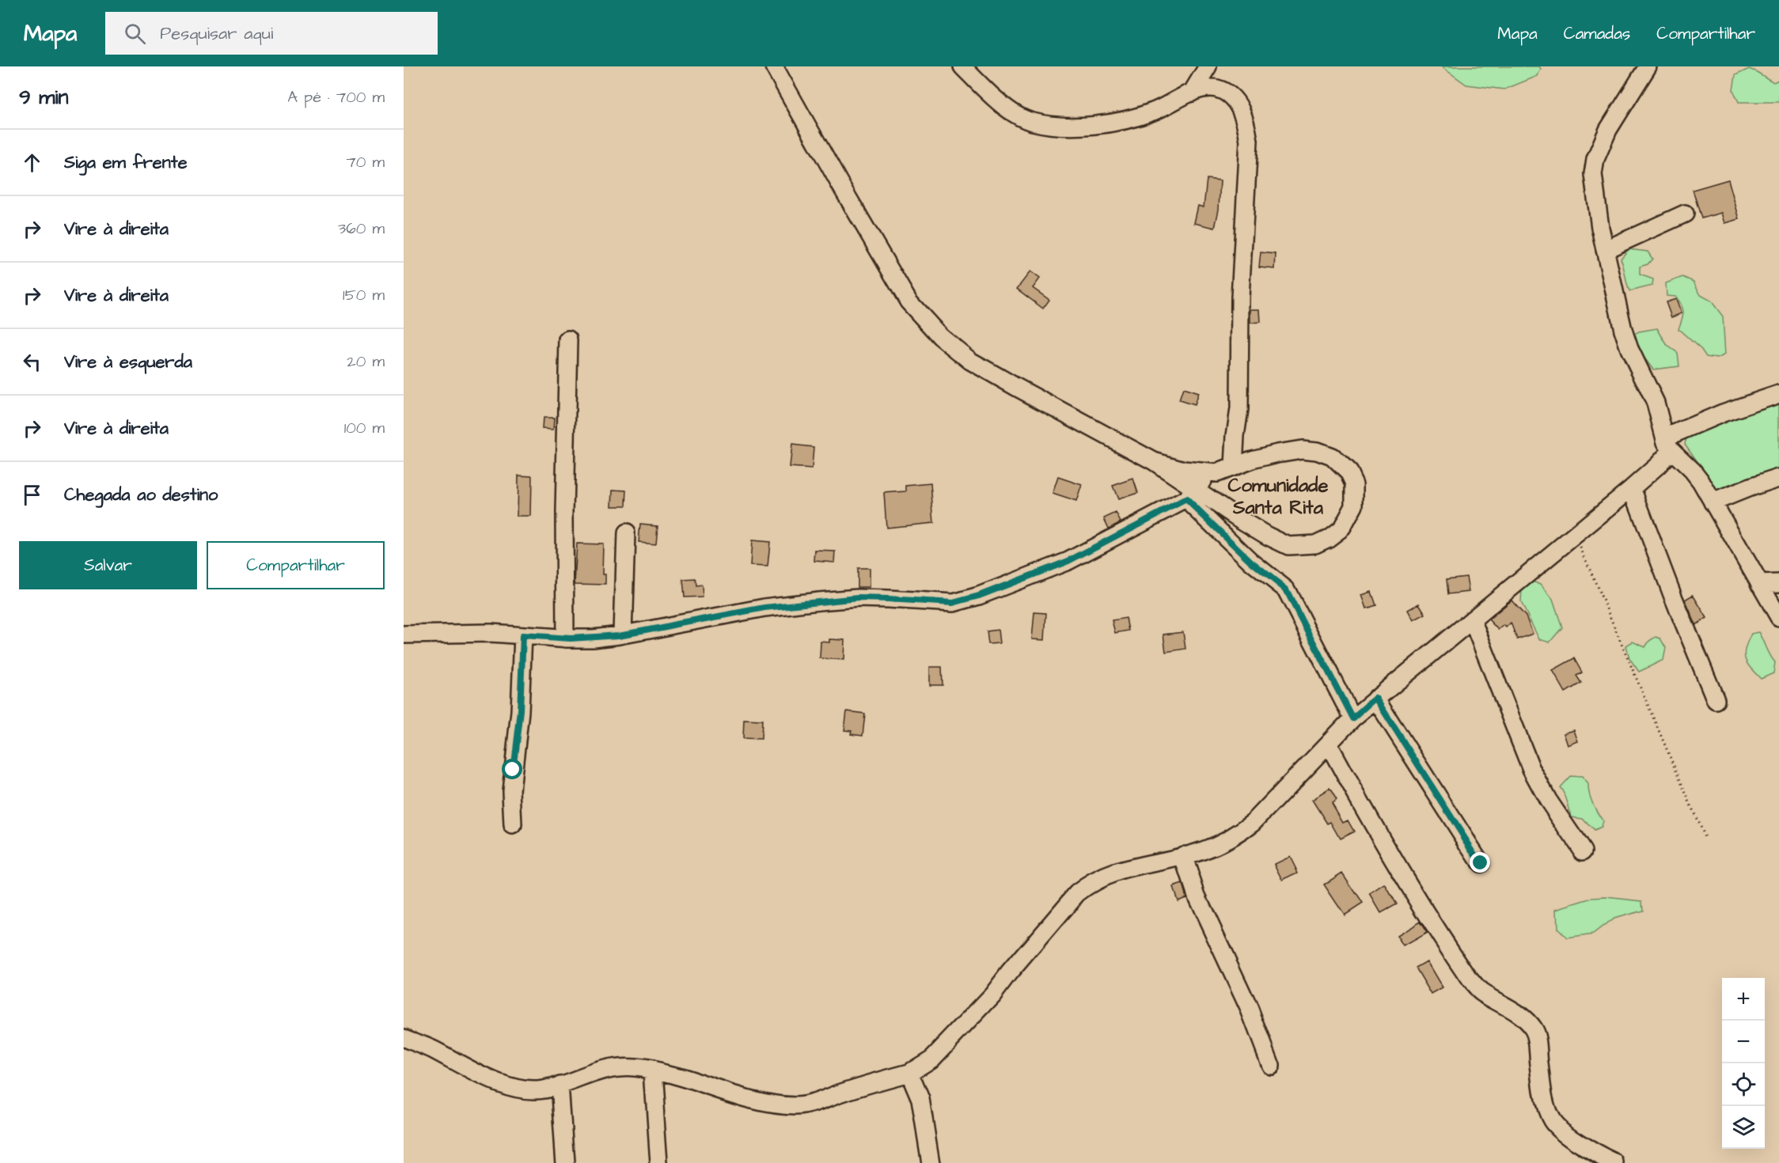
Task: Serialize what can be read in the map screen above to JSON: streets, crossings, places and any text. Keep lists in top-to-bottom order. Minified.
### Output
{"districts":["Comunidade Santa Rita"],"page":{"header":"Mapa","search":"Pesquisar aqui","nav":["Mapa","Camadas","Compartilhar"],"heading":["9 min","A pé · 700 m"],"list":[["Siga em frente","70 m"],["Vire à direita","360 m"],["Vire à direita","150 m"],["Vire à esquerda","20 m"],["Vire à direita","100 m"],"Chegada ao destino"],"buttons":["Salvar","Compartilhar"],"map_buttons":["+","−"]}}
